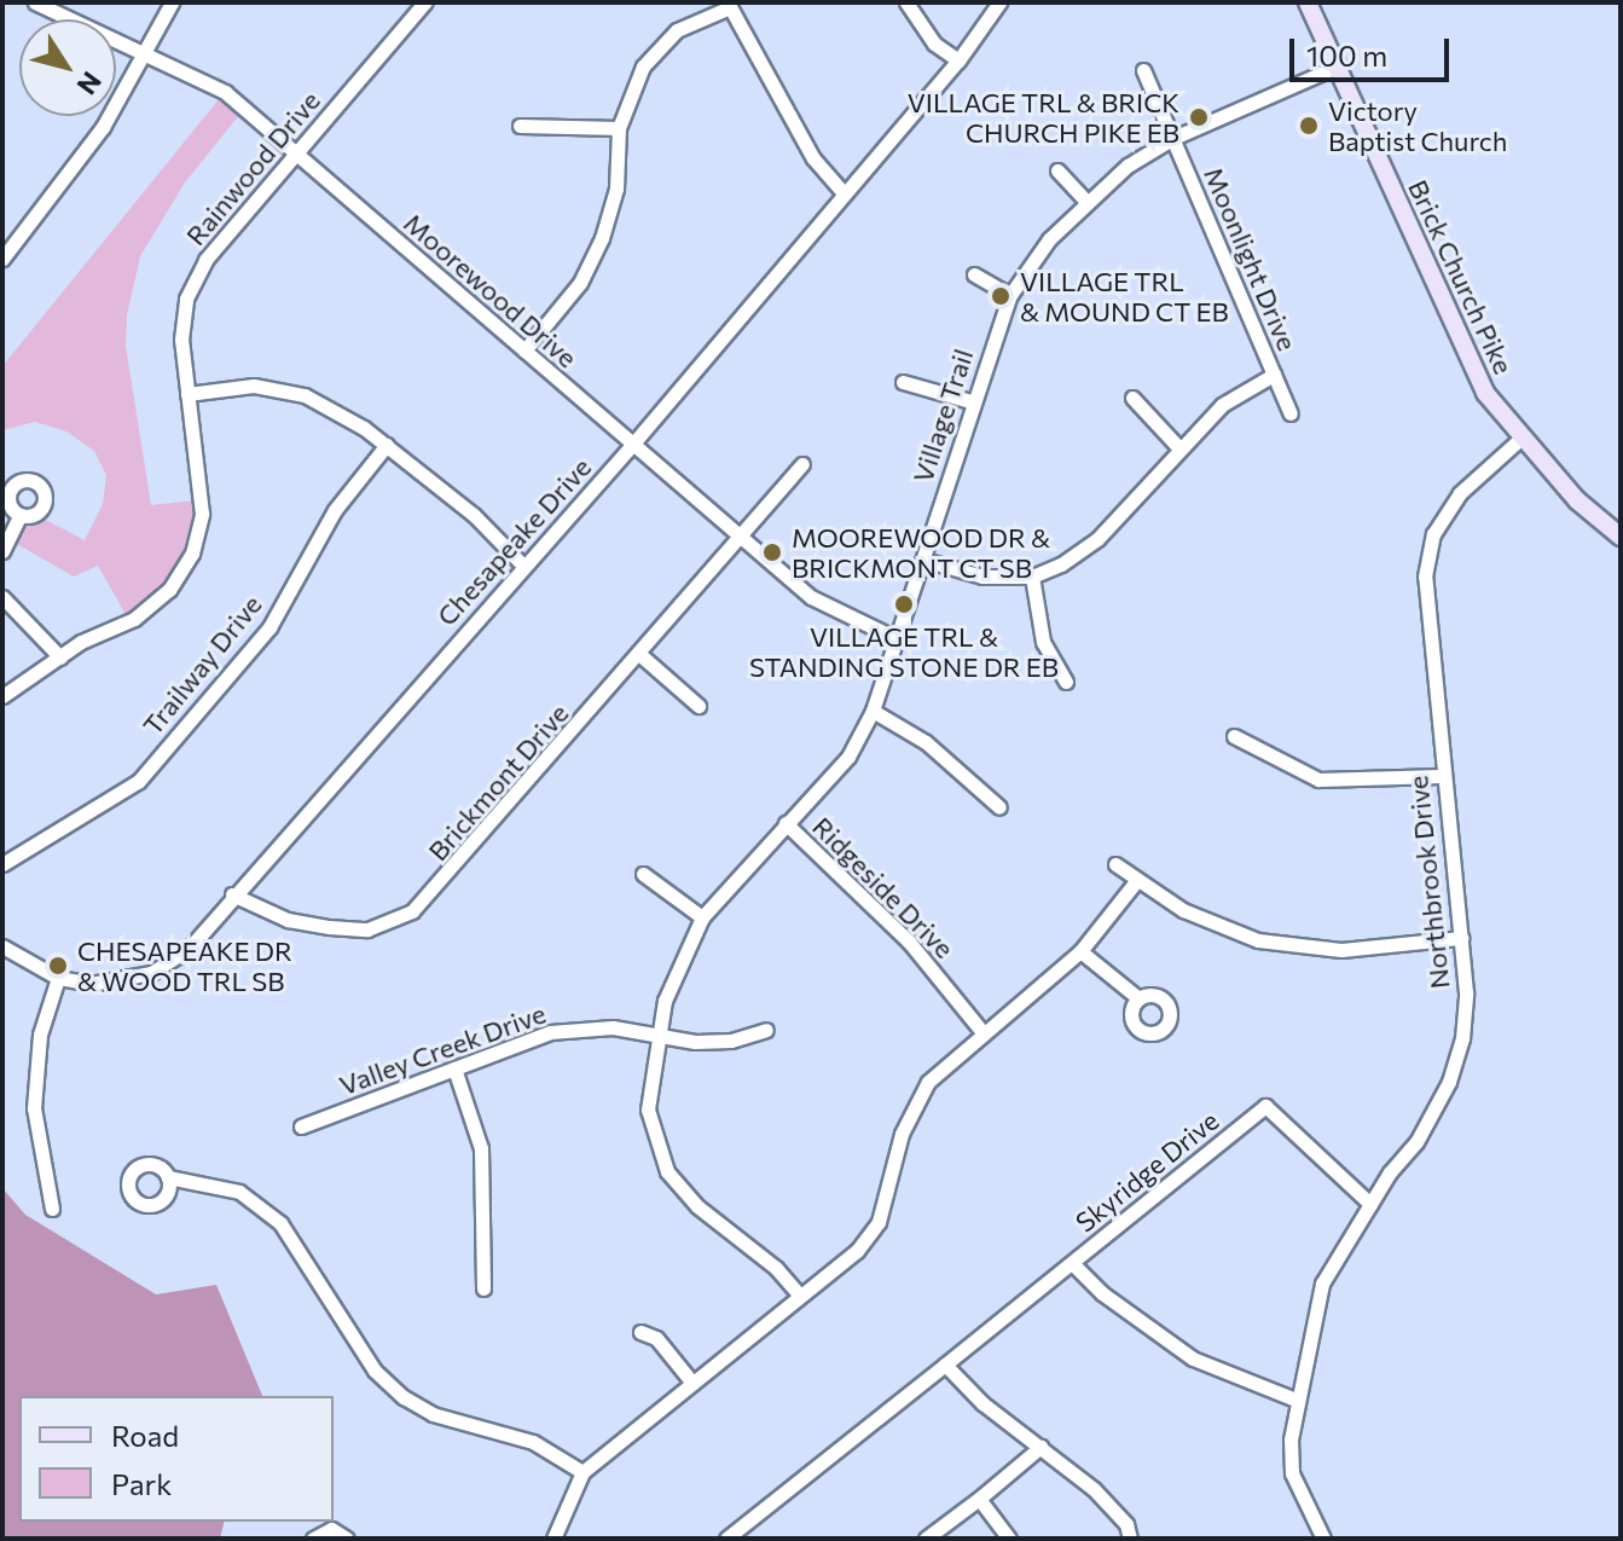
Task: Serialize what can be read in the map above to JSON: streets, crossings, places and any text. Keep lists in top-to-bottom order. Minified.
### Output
{"streets":{"main road":["Brick Church Pike"],"street":["Rainwood Drive","Moonlight Drive","Moorewood Drive","Village Trail","Chesapeake Drive","Trailway Drive","Brickmont Drive","Northbrook Drive","Ridgeside Drive","Valley Creek Drive","Skyridge Drive"]},"crossings":[["Rainwood Drive","Moorewood Drive"],["Moonlight Drive","Village Trail"],["Brick Church Pike","Village Trail"],["Brick Church Pike","Northbrook Drive"],["Moorewood Drive","Village Trail"],["Moorewood Drive","Chesapeake Drive"],["Moorewood Drive","Brickmont Drive"],["Village Trail","Ridgeside Drive"],["Village Trail","Valley Creek Drive"],["Chesapeake Drive","Brickmont Drive"],["Northbrook Drive","Skyridge Drive"]],"places":["VILLAGE TRL & BRICK CHURCH PIKE EB","Victory Baptist Church","VILLAGE TRL & MOUND CT EB","MOOREWOOD DR & BRICKMONT CT SB","VILLAGE TRL & STANDING STONE DR EB","CHESAPEAKE DR & WOOD TRL SB"],"legend":["Road","Park"],"scale_bar":"100 m","north":"bottom right"}
